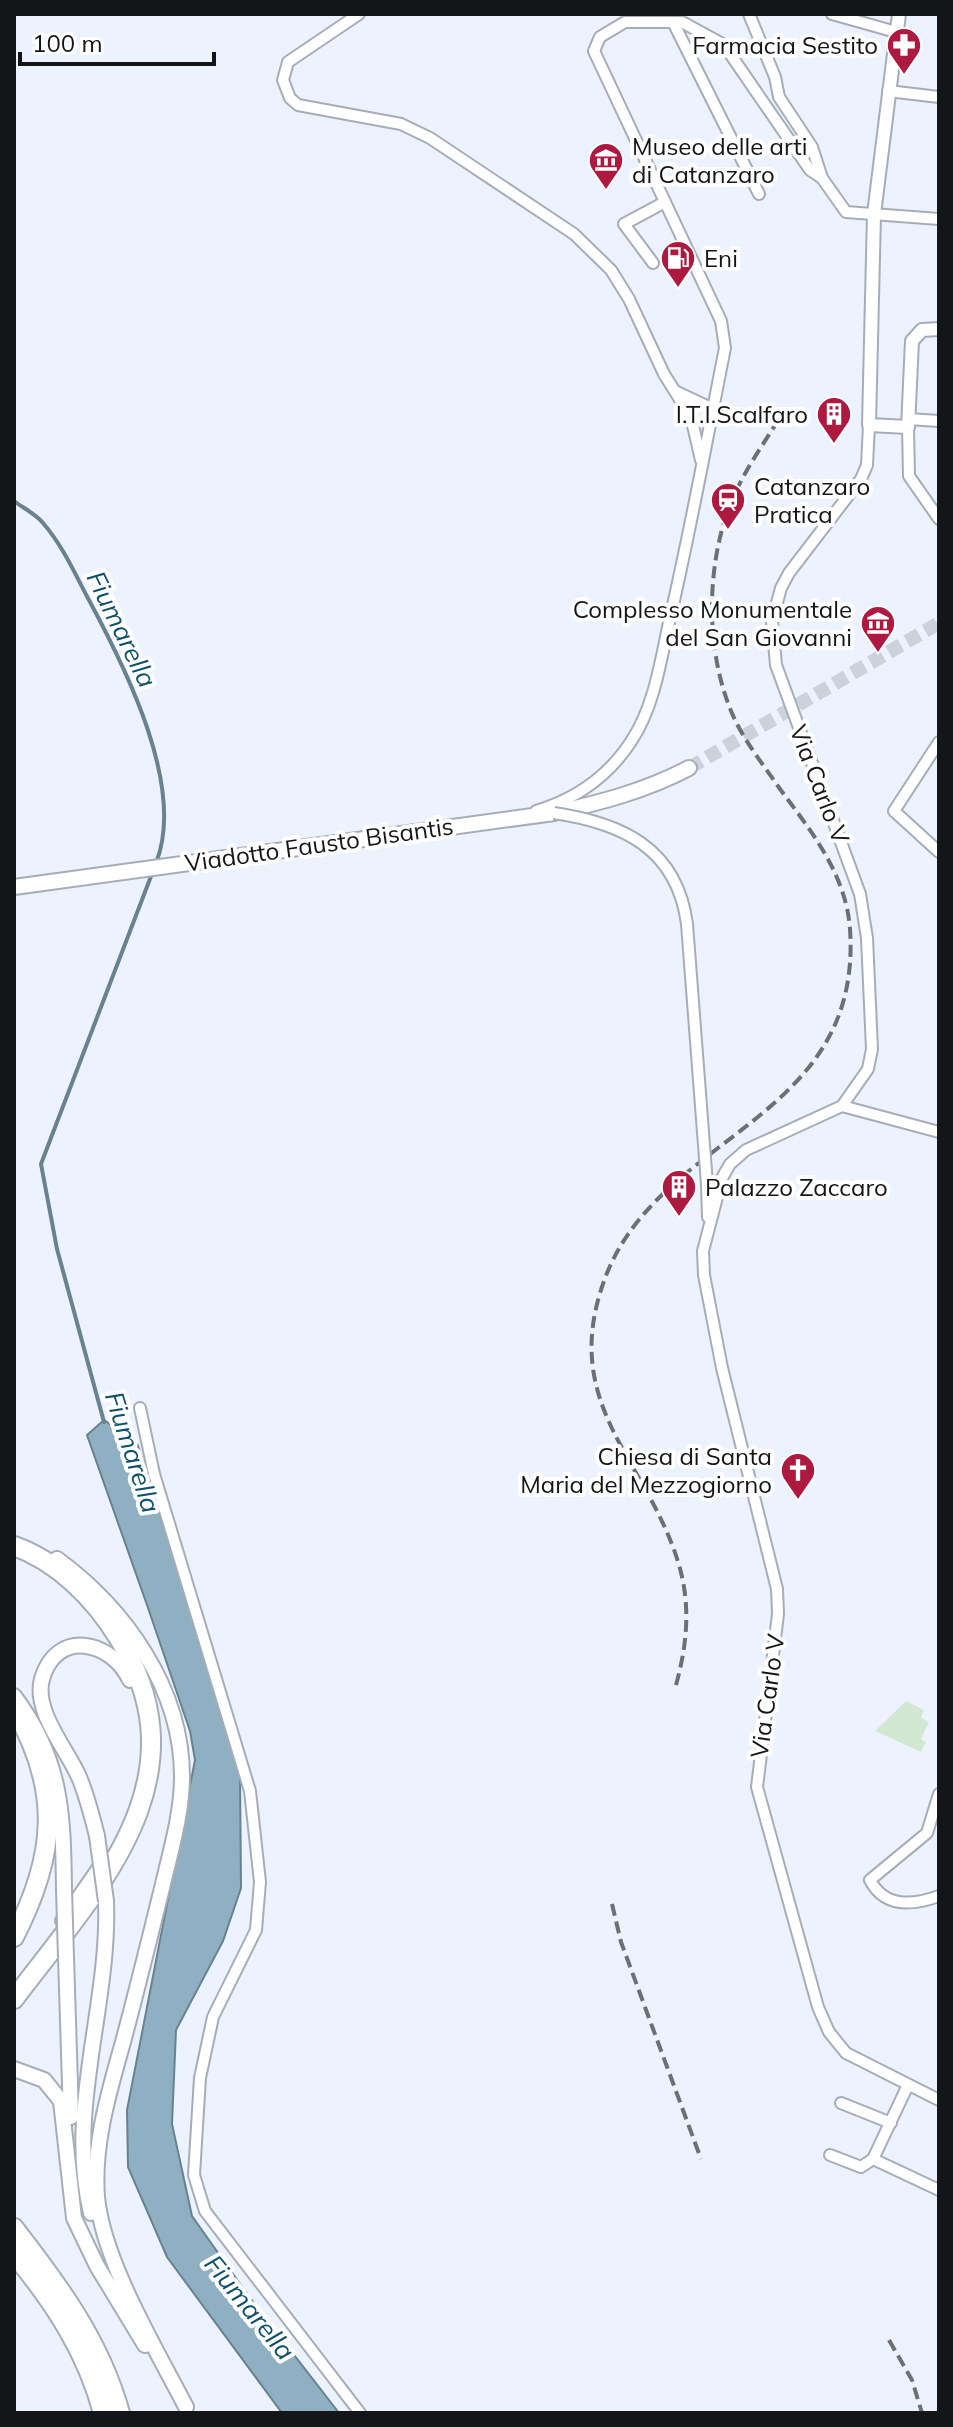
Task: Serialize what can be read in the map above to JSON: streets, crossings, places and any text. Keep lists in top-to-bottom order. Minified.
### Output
{"streets":{"main road":["Viadotto Fausto Bisantis"],"street":["Via Carlo V"]},"water":["Fiumarella"],"places":{"pharmacy":["Farmacia Sestito"],"museum":["Museo delle arti di Catanzaro","Complesso Monumentale del San Giovanni"],"fuel station":["Eni"],"building":["I.T.I.Scalfaro","Palazzo Zaccaro"],"station":["Catanzaro Pratica"],"church":["Chiesa di Santa Maria del Mezzogiorno"]},"scale_bar":"100 m"}
